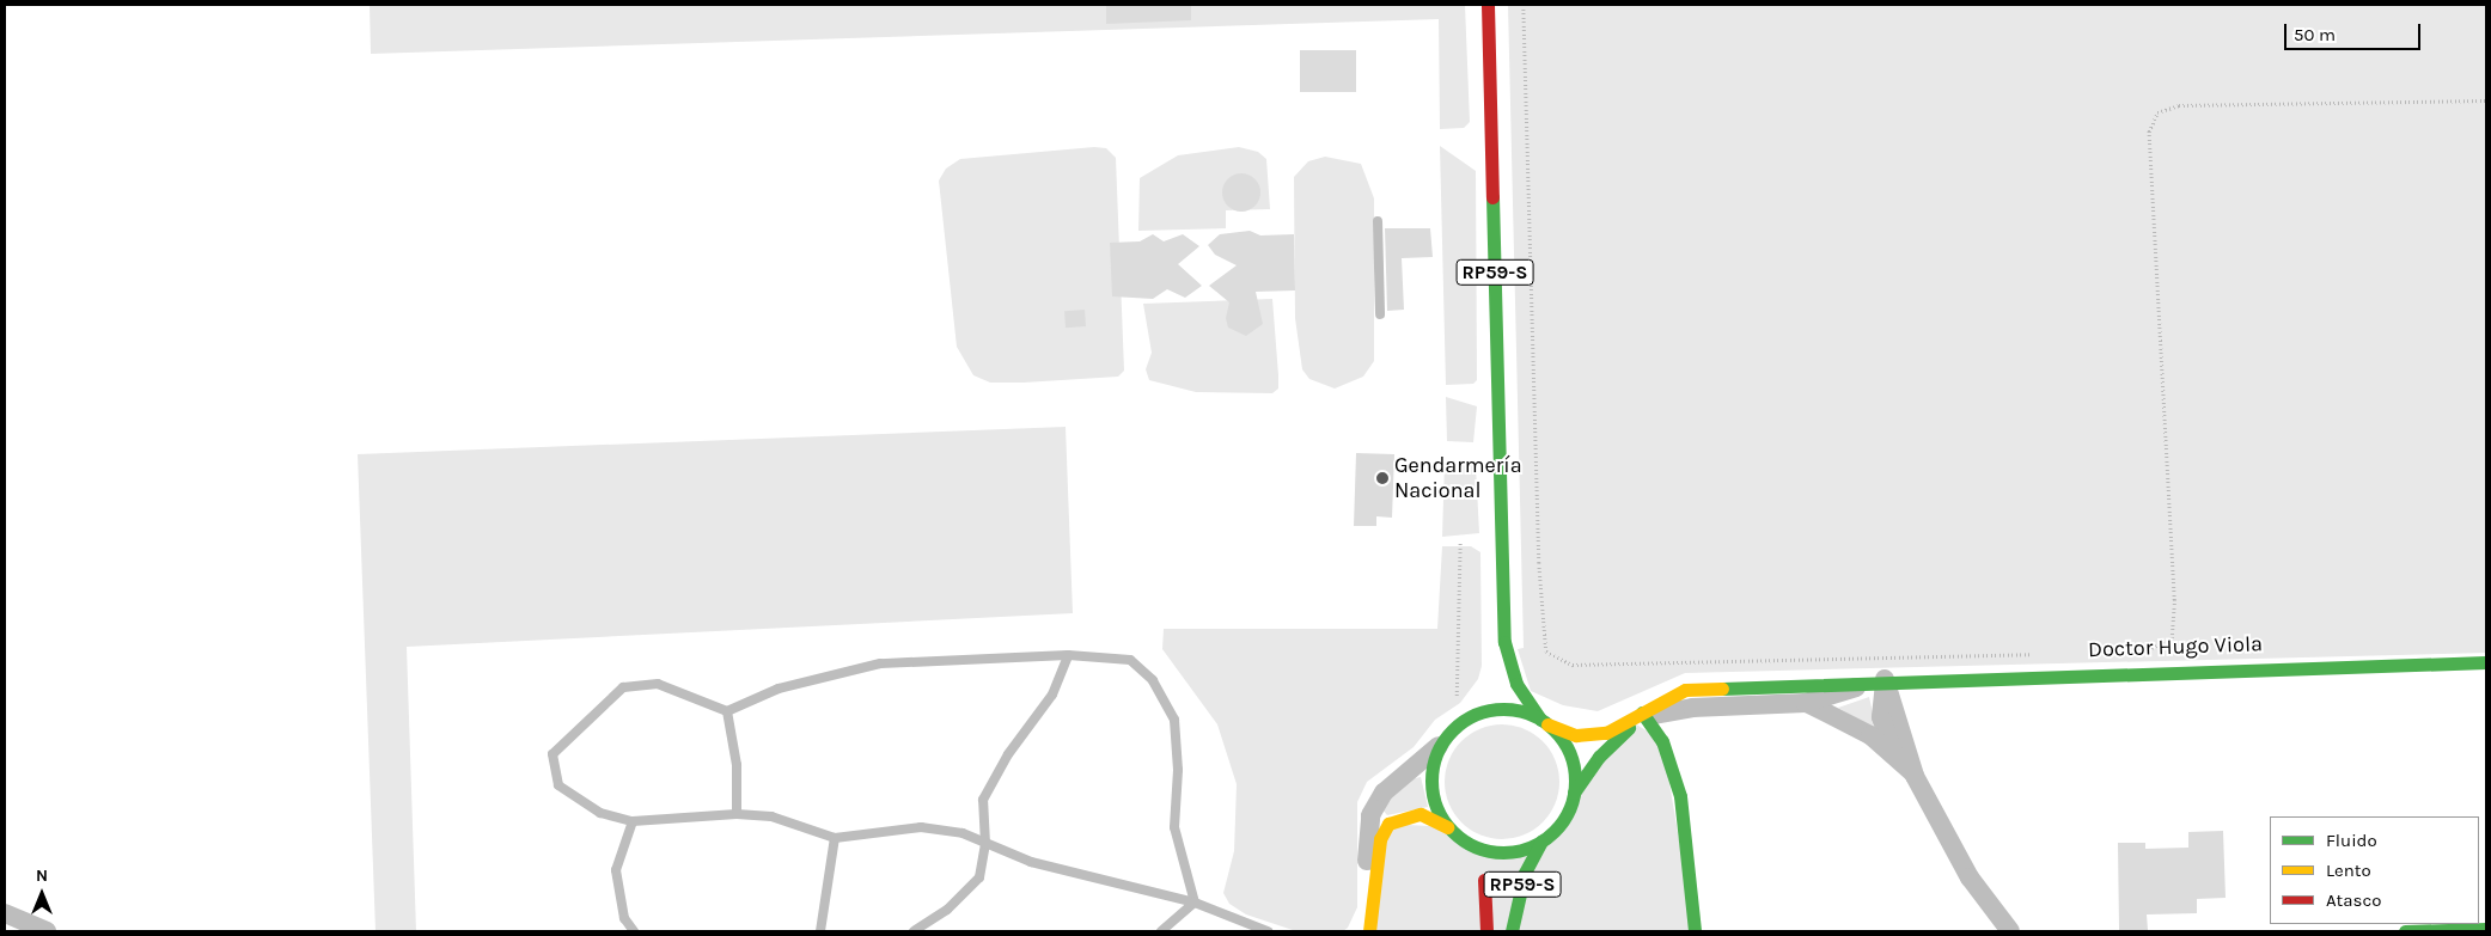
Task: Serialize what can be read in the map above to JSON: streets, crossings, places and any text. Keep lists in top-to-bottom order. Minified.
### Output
{"streets":{"main road":["RP59-S","Doctor Hugo Viola"]},"crossings":[["RP59-S","Doctor Hugo Viola"]],"places":["Gendarmería Nacional"],"legend":["Fluido","Lento","Atasco"],"scale_bar":"50 m","north":"top"}
